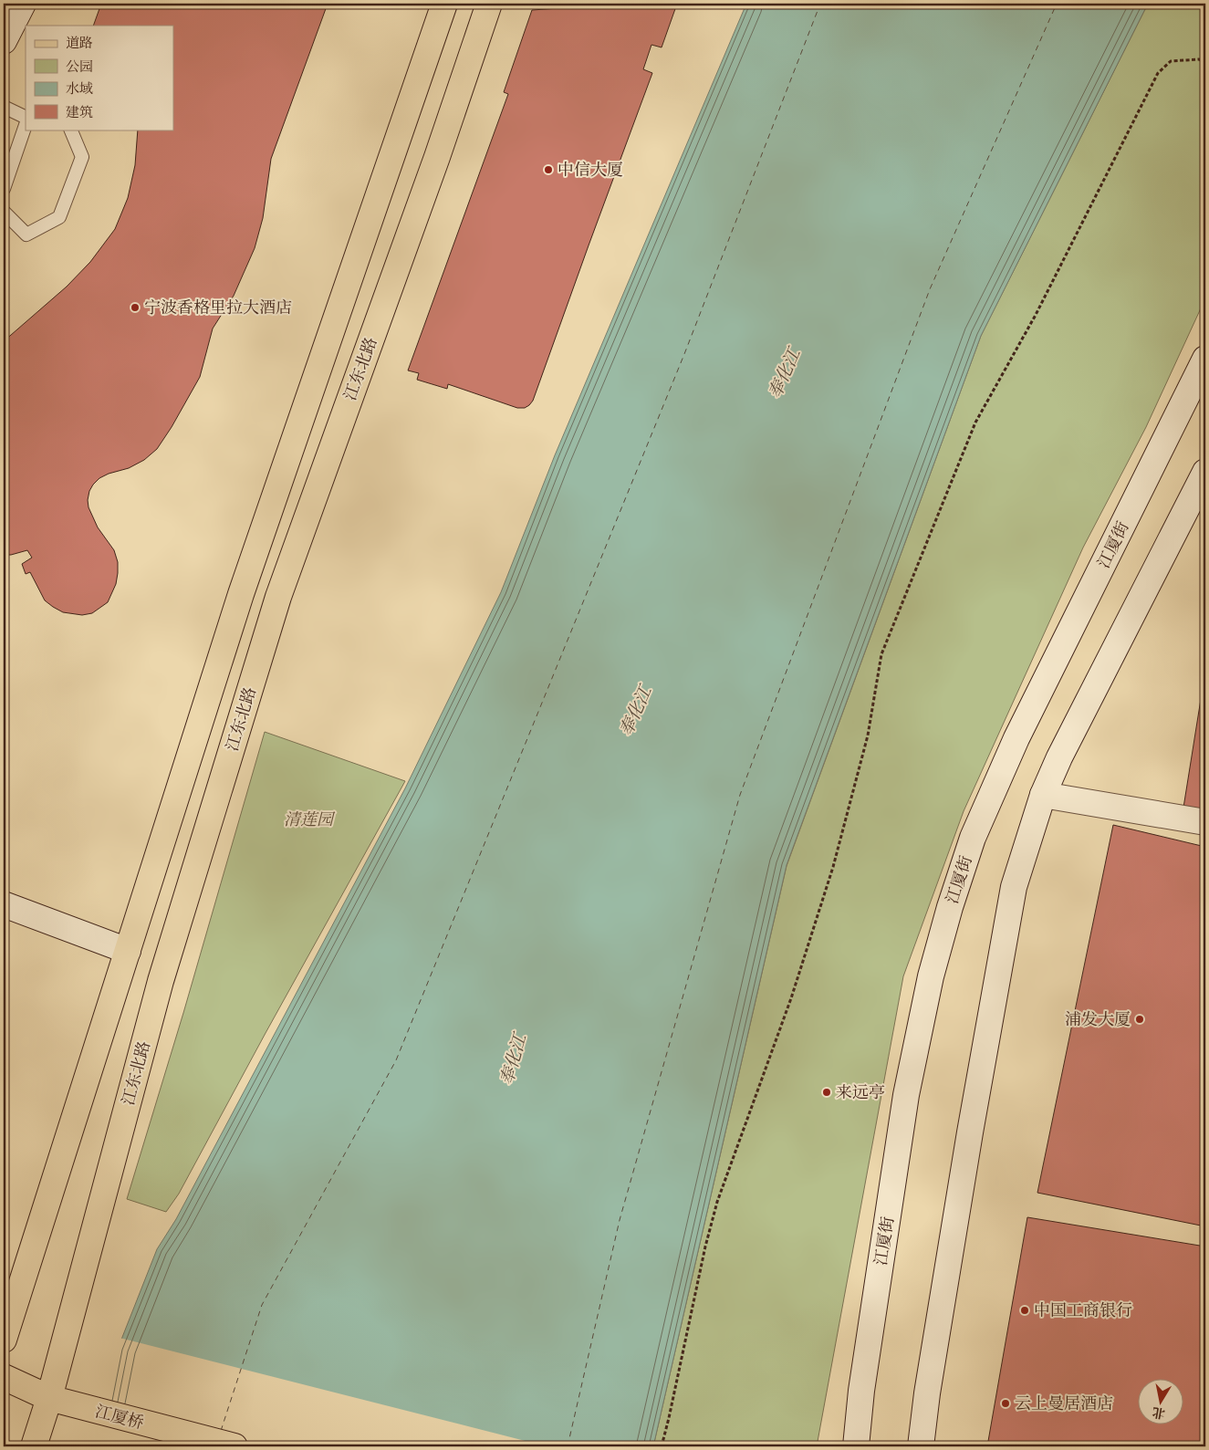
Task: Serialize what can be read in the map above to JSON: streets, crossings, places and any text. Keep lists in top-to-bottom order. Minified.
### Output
{"streets":{"main road":["江东北路","江厦街","江厦桥"]},"crossings":[["江东北路","江厦桥"]],"water":["奉化江"],"parks":["清莲园"],"places":["中信大厦","宁波香格里拉大酒店","浦发大厦","来远亭","中国工商银行","云上曼居酒店"],"legend":["道路","公园","水域","建筑"],"north":"bottom"}
